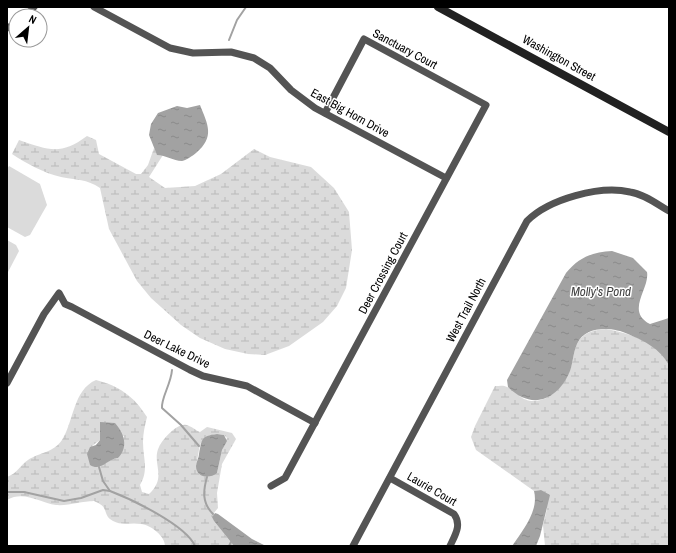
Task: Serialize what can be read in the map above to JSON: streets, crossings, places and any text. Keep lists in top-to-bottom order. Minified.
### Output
{"streets":{"main road":["Washington Street"],"street":["Sanctuary Court","East Big Horn Drive","Deer Crossing Court","West Trail North","Deer Lake Drive","Laurie Court"]},"crossings":[["Sanctuary Court","East Big Horn Drive"],["Sanctuary Court","Deer Crossing Court"],["East Big Horn Drive","Deer Crossing Court"],["Deer Crossing Court","Deer Lake Drive"],["West Trail North","Laurie Court"]],"water":["Molly's Pond"],"north":"top right"}
